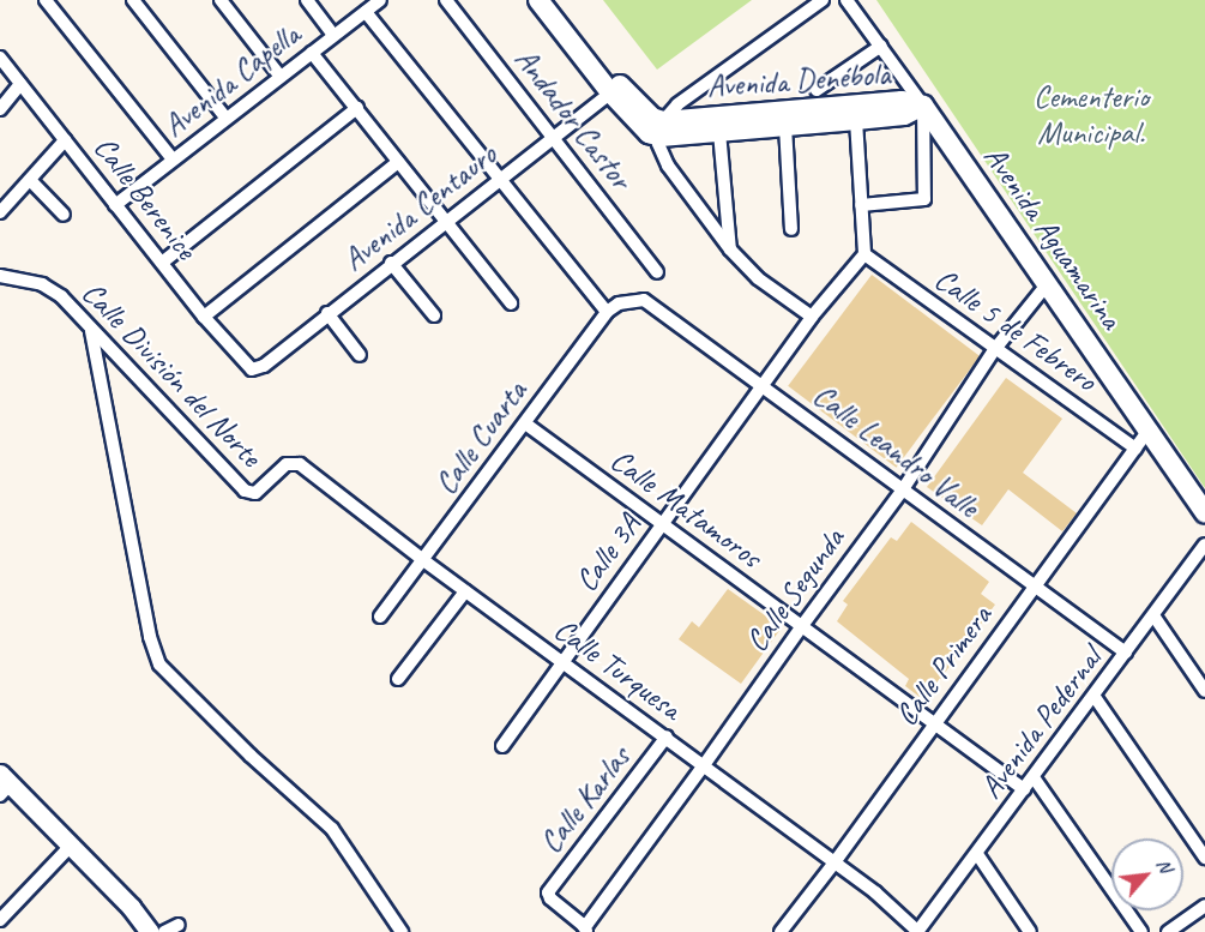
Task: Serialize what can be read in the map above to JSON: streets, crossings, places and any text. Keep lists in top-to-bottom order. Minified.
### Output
{"streets":{"main road":["Avenida Denébola","Avenida Aguamarina"],"street":["Avenida Capella","Andador Castor","Calle Berenice","Avenida Centauro","Calle 5 de Febrero","Calle División del Norte","Calle Cuarta","Calle Leandro Valle","Calle Matamoros","Calle 3A","Calle Segunda","Calle Primera","Calle Turquesa","Avenida Pedernal","Calle Karlas"]},"crossings":[["Avenida Capella","Calle Berenice"],["Avenida Denébola","Avenida Aguamarina"],["Andador Castor","Avenida Centauro"],["Calle Berenice","Avenida Centauro"],["Avenida Aguamarina","Calle Segunda"],["Avenida Aguamarina","Calle Primera"],["Calle 5 de Febrero","Calle 3A"],["Calle 5 de Febrero","Calle Segunda"],["Calle 5 de Febrero","Calle Primera"],["Calle División del Norte","Calle Turquesa"],["Calle Cuarta","Calle Leandro Valle"],["Calle Cuarta","Calle Matamoros"],["Calle Cuarta","Calle Turquesa"],["Calle Leandro Valle","Calle 3A"],["Calle Leandro Valle","Calle Segunda"],["Calle Leandro Valle","Calle Primera"],["Calle Leandro Valle","Avenida Pedernal"],["Calle Matamoros","Calle 3A"],["Calle Matamoros","Calle Segunda"],["Calle Matamoros","Calle Primera"],["Calle Matamoros","Avenida Pedernal"],["Calle 3A","Calle Turquesa"],["Calle Segunda","Calle Turquesa"],["Calle Segunda","Calle Karlas"],["Calle Primera","Calle Turquesa"],["Calle Turquesa","Avenida Pedernal"],["Calle Turquesa","Calle Karlas"]],"parks":["Cementerio Municipal."],"north":"top right"}
